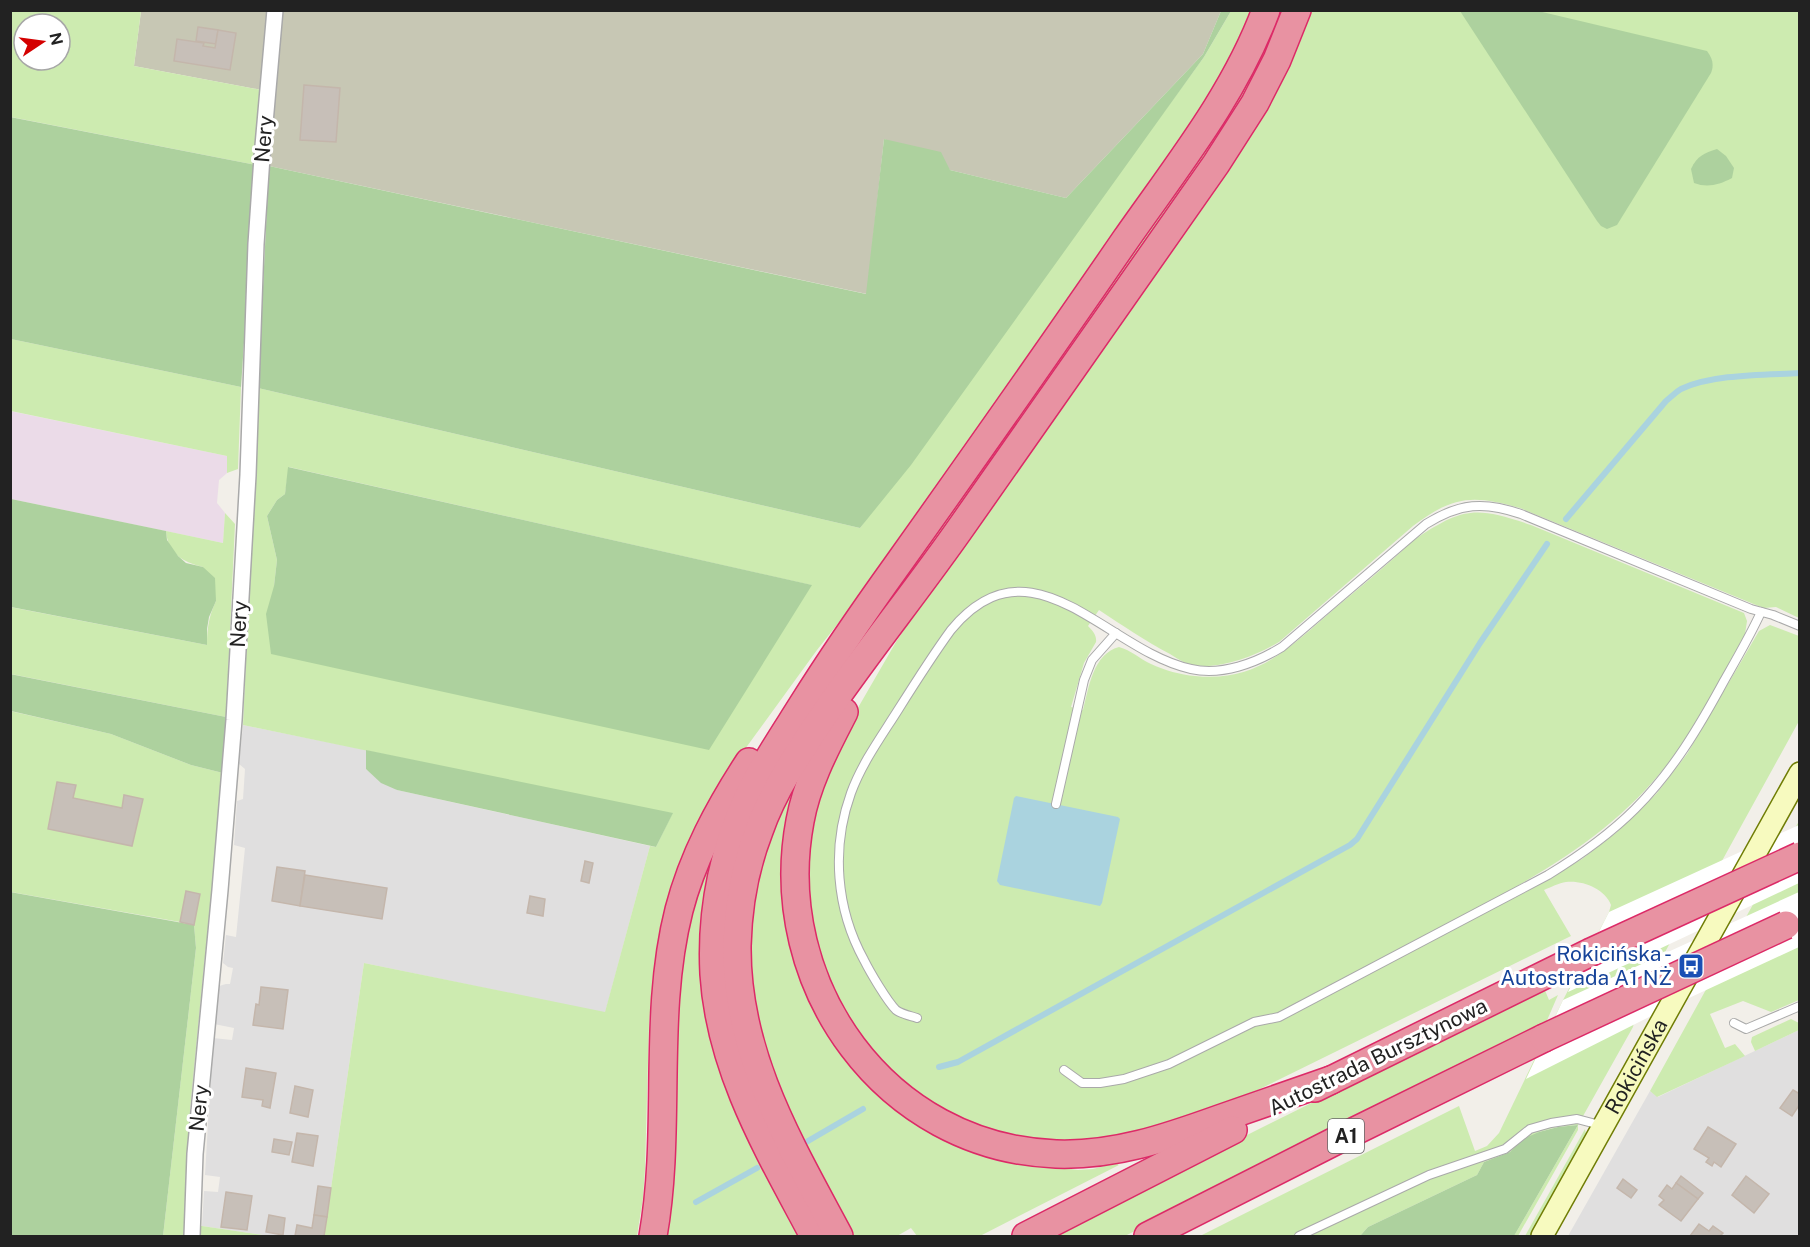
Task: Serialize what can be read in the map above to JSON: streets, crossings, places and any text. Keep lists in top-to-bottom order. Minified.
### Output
{"streets":{"highway":["Autostrada Bursztynowa","A1"],"main road":["Rokicińska"],"street":["Nery"]},"places":{"bus stop":["Rokicińska - Autostrada A1 NŻ"]},"north":"right"}
